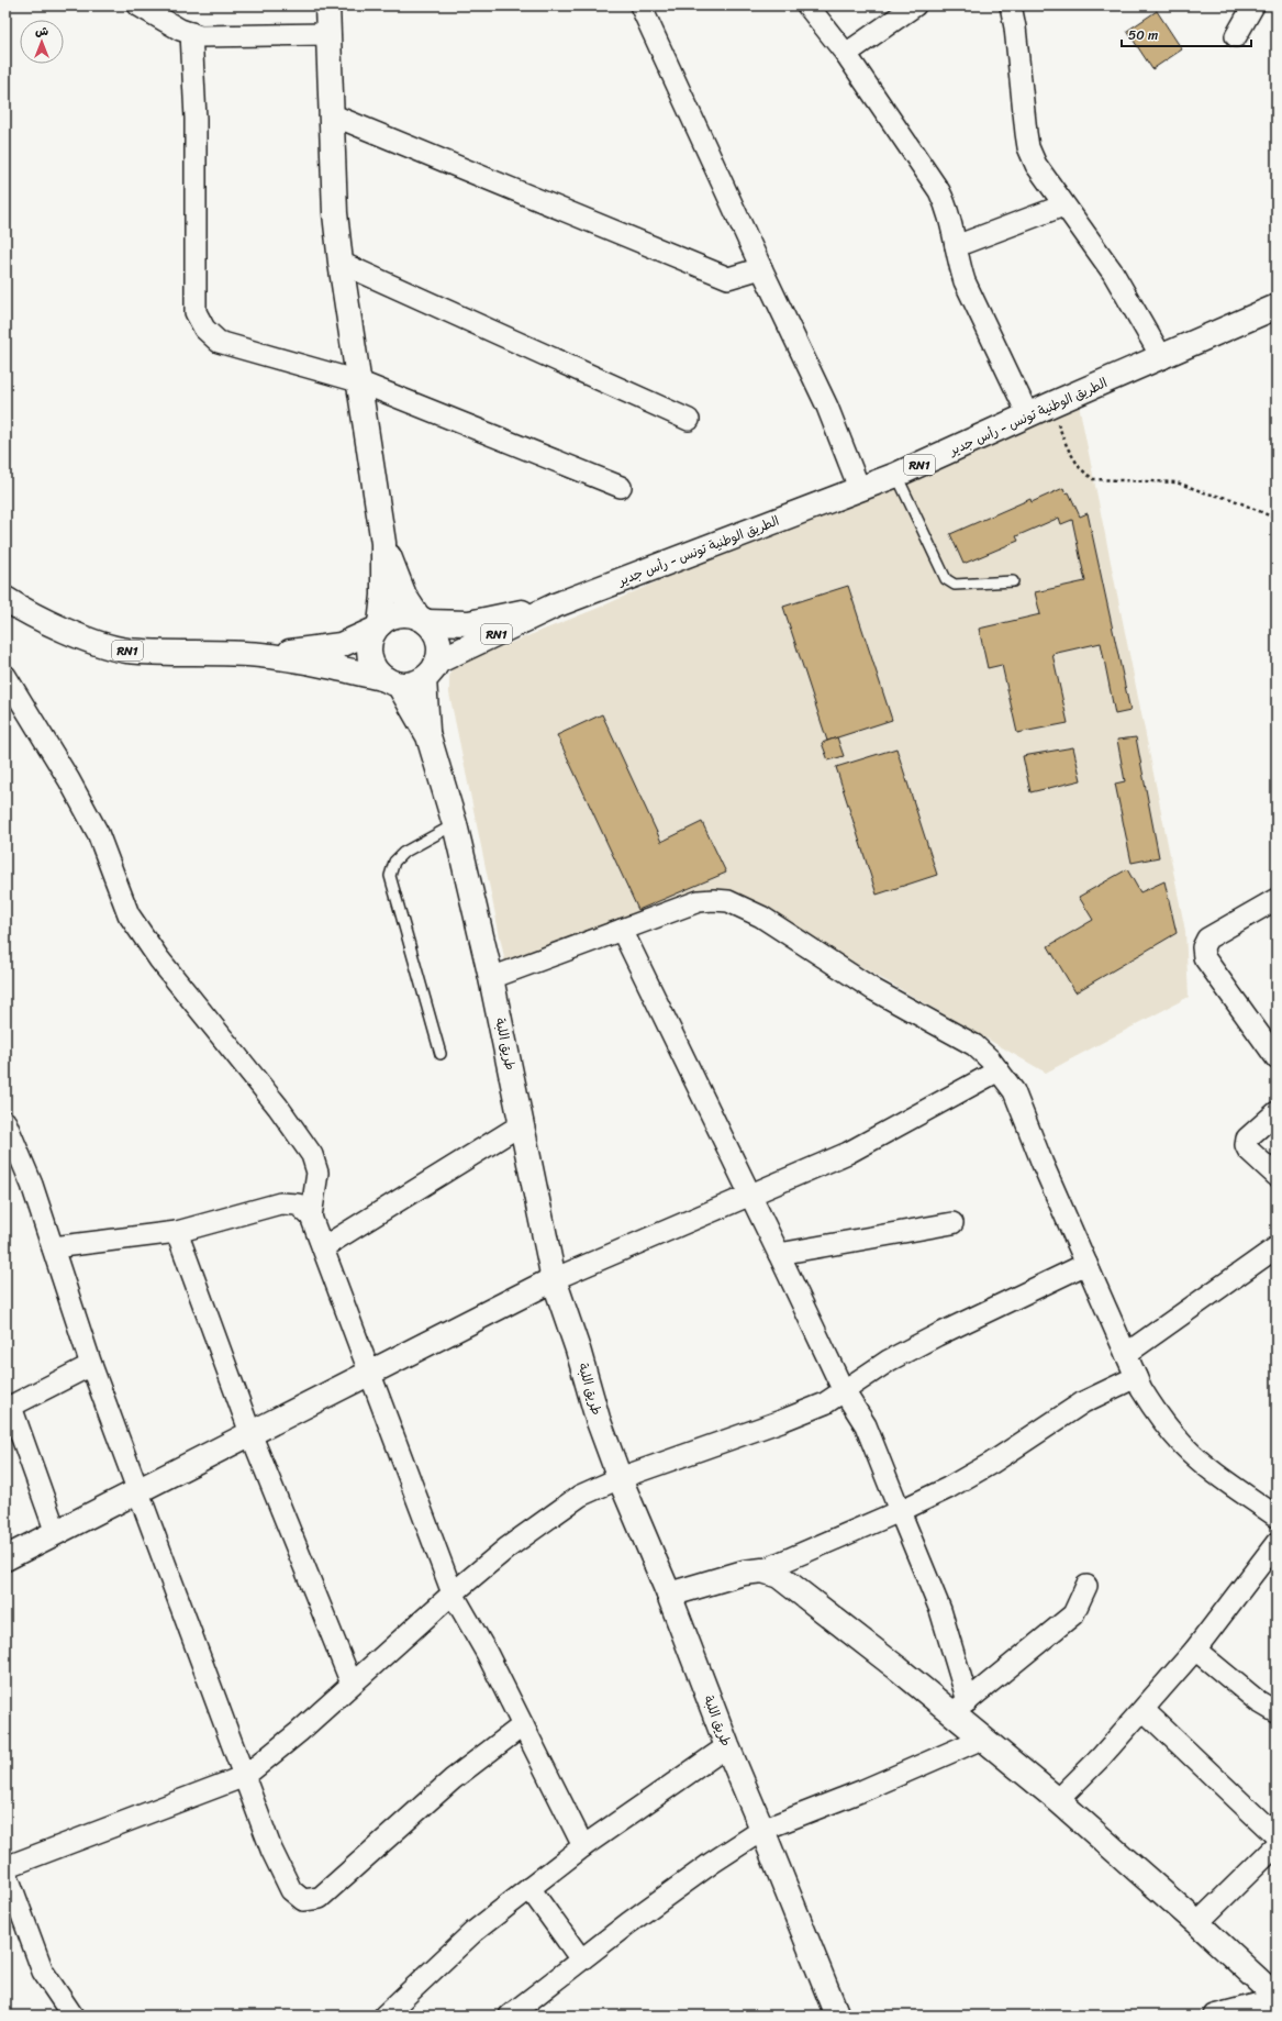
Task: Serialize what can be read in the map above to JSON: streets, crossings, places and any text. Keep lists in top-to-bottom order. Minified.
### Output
{"streets":{"main road":["الطريق الوطنية تونس - رأس جدير","RN1","طريق اللبة"]},"crossings":[["الطريق الوطنية تونس - رأس جدير","RN1"],["الطريق الوطنية تونس - رأس جدير","طريق اللبة"],["RN1","طريق اللبة"]],"scale_bar":"50 m","north":"top"}
